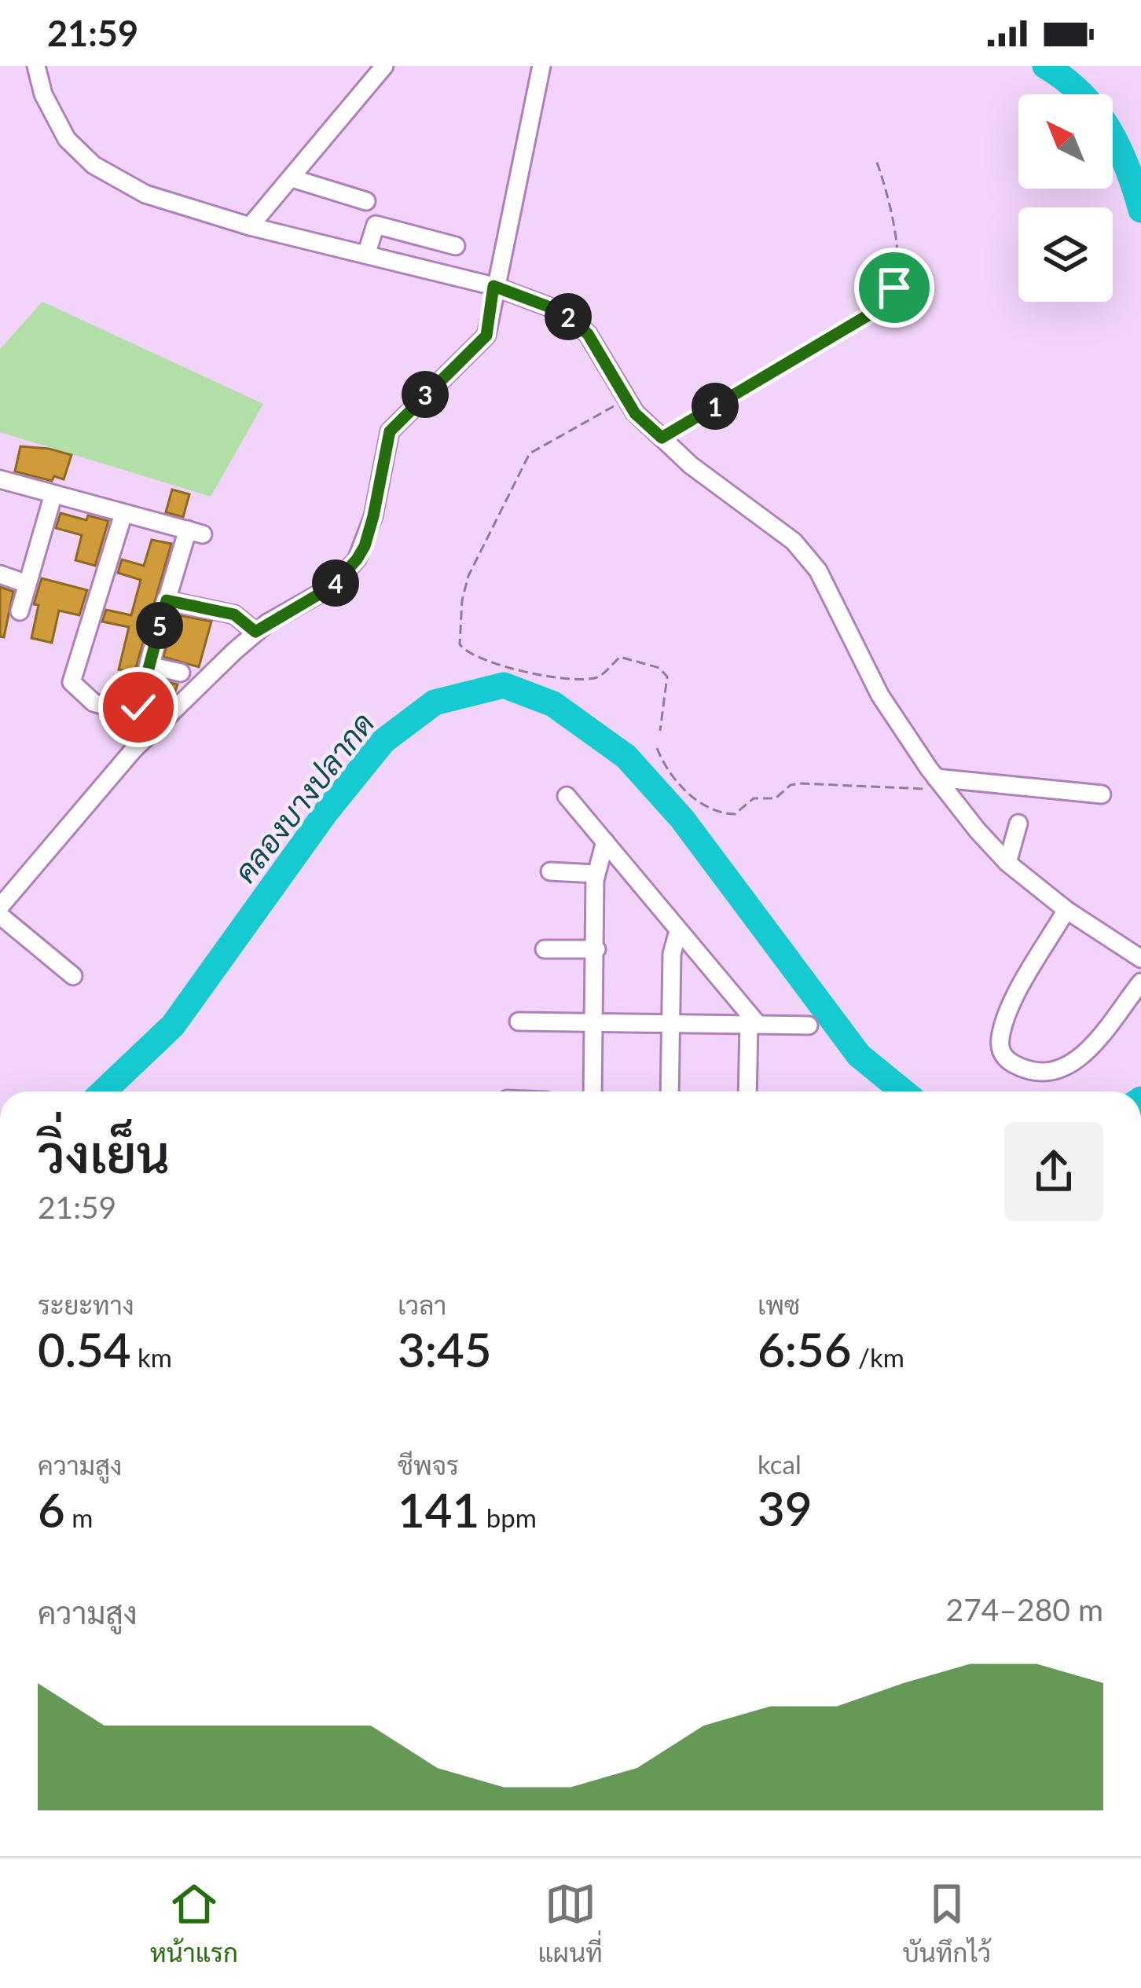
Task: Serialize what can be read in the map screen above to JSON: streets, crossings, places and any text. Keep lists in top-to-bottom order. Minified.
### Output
{"water":["คลองบางปลากด"],"north":"top left","page":{"status":"21:59","pins":["2","3","1","4","5"],"heading":["วิ่งเย็น","21:59"],"stats":[["ระยะทาง","0.54 km"],["เวลา","3:45"],["เพซ","6:56 /km"],["ความสูง","6 m"],["ชีพจร","141 bpm"],["kcal","39"]],"chart":["ความสูง","274–280 m"],"tabs":["หน้าแรก","แผนที่","บันทึกไว้"]}}
